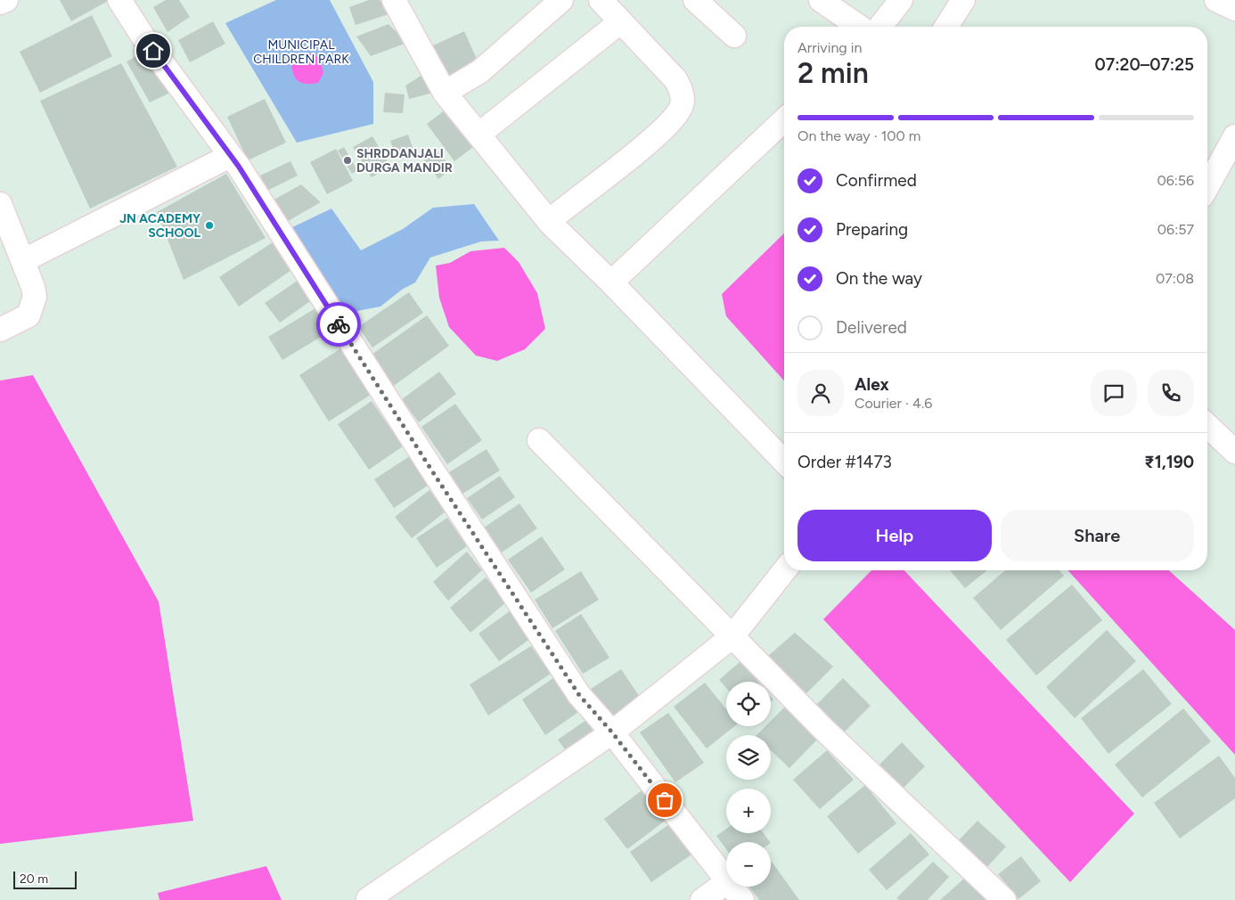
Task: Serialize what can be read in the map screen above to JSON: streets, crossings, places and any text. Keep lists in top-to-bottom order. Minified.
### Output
{"parks":["MUNICIPAL CHILDREN PARK"],"places":["SHRDDANJALI DURGA MANDIR","JN ACADEMY SCHOOL"],"scale_bar":"20 m","page":{"heading":["2 min","Arriving in","07:20–07:25"],"panel":["Alex","Courier · 4.6","Order #1473","₹1,190"],"bar":"On the way · 100 m","list":[["Confirmed","06:56"],["Preparing","06:57"],["On the way","07:08"],"Delivered"],"buttons":["Help","Share"],"map_buttons":["+","−"],"scale":"20 m"}}
